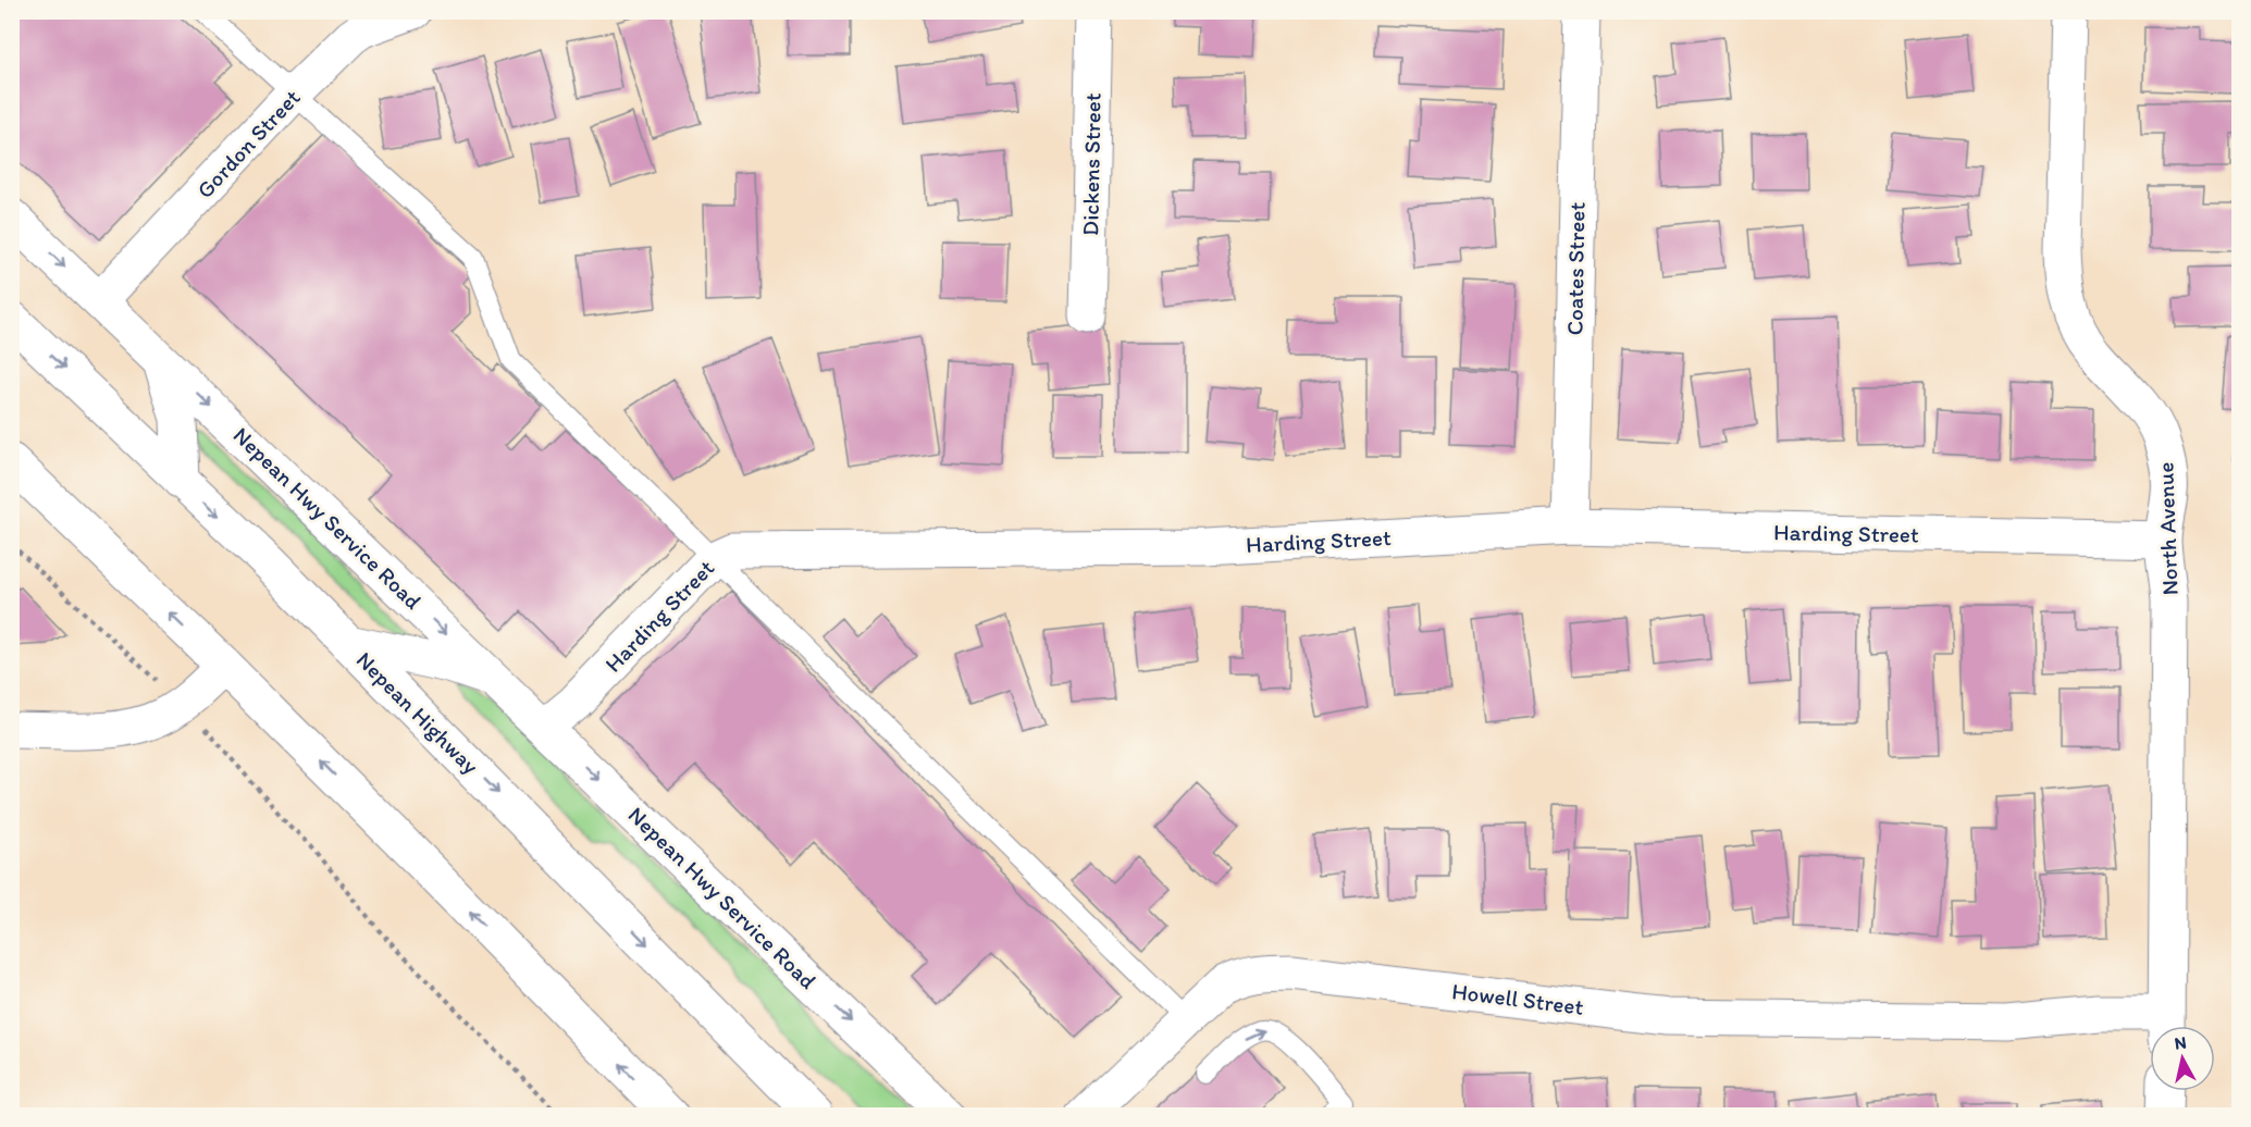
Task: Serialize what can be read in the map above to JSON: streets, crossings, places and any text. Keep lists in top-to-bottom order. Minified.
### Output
{"streets":{"main road":["Gordon Street","Dickens Street","Coates Street","Nepean Hwy Service Road","North Avenue","Harding Street","Nepean Highway","Howell Street"]},"crossings":[["Gordon Street","Nepean Hwy Service Road"],["Coates Street","Harding Street"],["Nepean Hwy Service Road","Harding Street"],["Nepean Hwy Service Road","Nepean Highway"],["North Avenue","Harding Street"]],"north":"top"}
